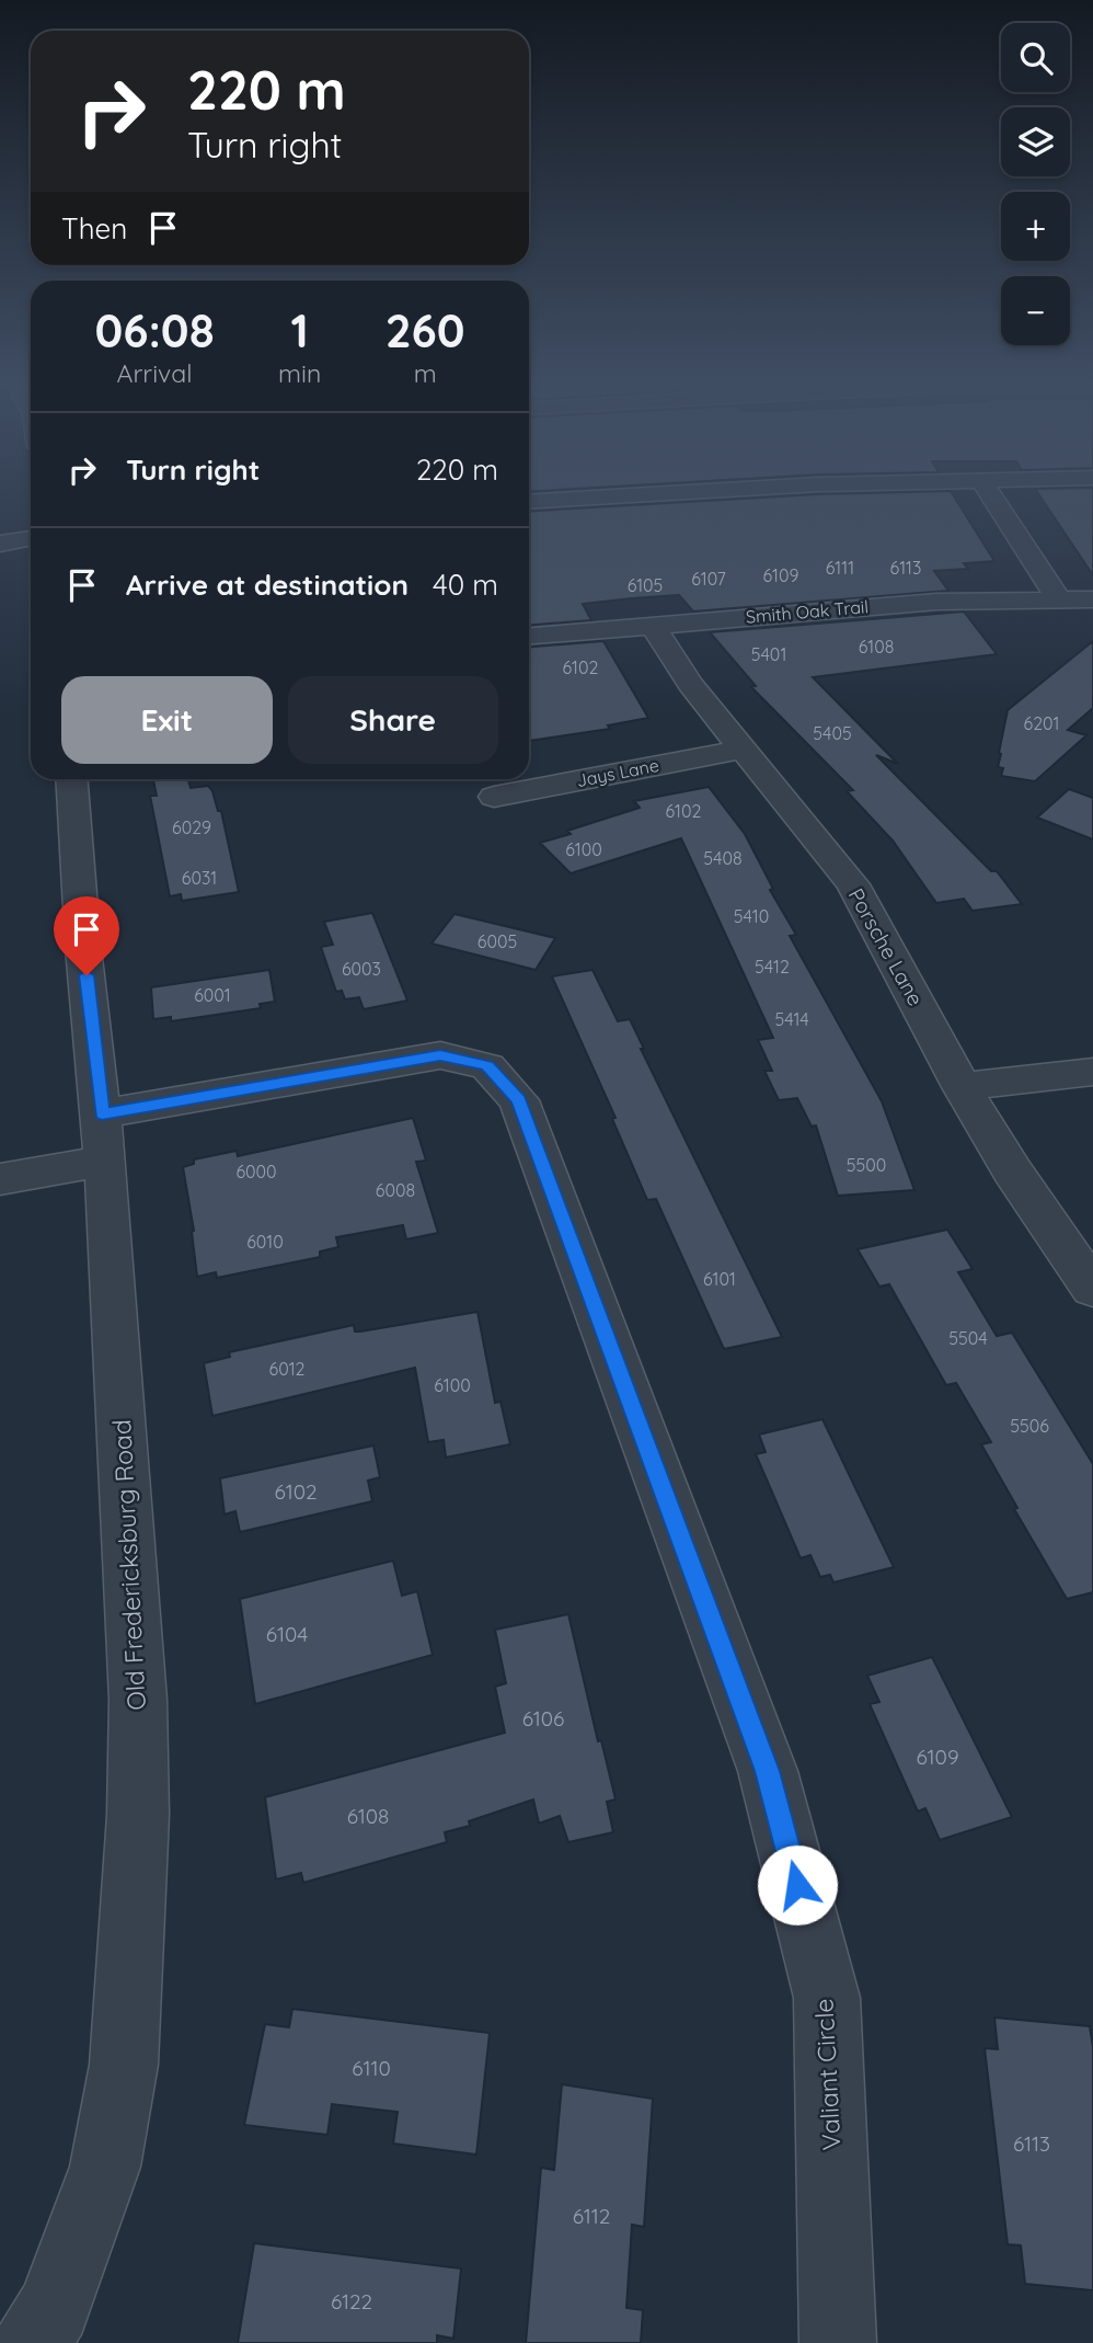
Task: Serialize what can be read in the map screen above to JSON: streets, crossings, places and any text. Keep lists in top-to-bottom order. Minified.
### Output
{"streets":{"street":["Smith Oak Trail","Jays Lane","Porsche Lane","Old Fredericksburg Road","Valiant Circle"]},"crossings":[["Smith Oak Trail","Porsche Lane"],["Jays Lane","Porsche Lane"],["Old Fredericksburg Road","Valiant Circle"]],"house_numbers":["6111","6113","6109","6107","6105","6108","5401","6102","6201","5405","6102","6029","6100","5408","6031","5410","6005","5412","6003","6001","5414","5500","6000","6008","6010","6101","5504","6012","6100","5506","6102","6104","6106","6109","6108","6110","6113","6112","6122"],"page":{"map_buttons":["+","−"],"turn":["220 m","Turn right"],"then":"Then","eta":["06:08","Arrival","1","min","260","m"],"list":[{"name":"Turn right","value":"220 m"},{"name":"Arrive at destination","value":"40 m"}],"buttons":["Exit","Share"]}}
